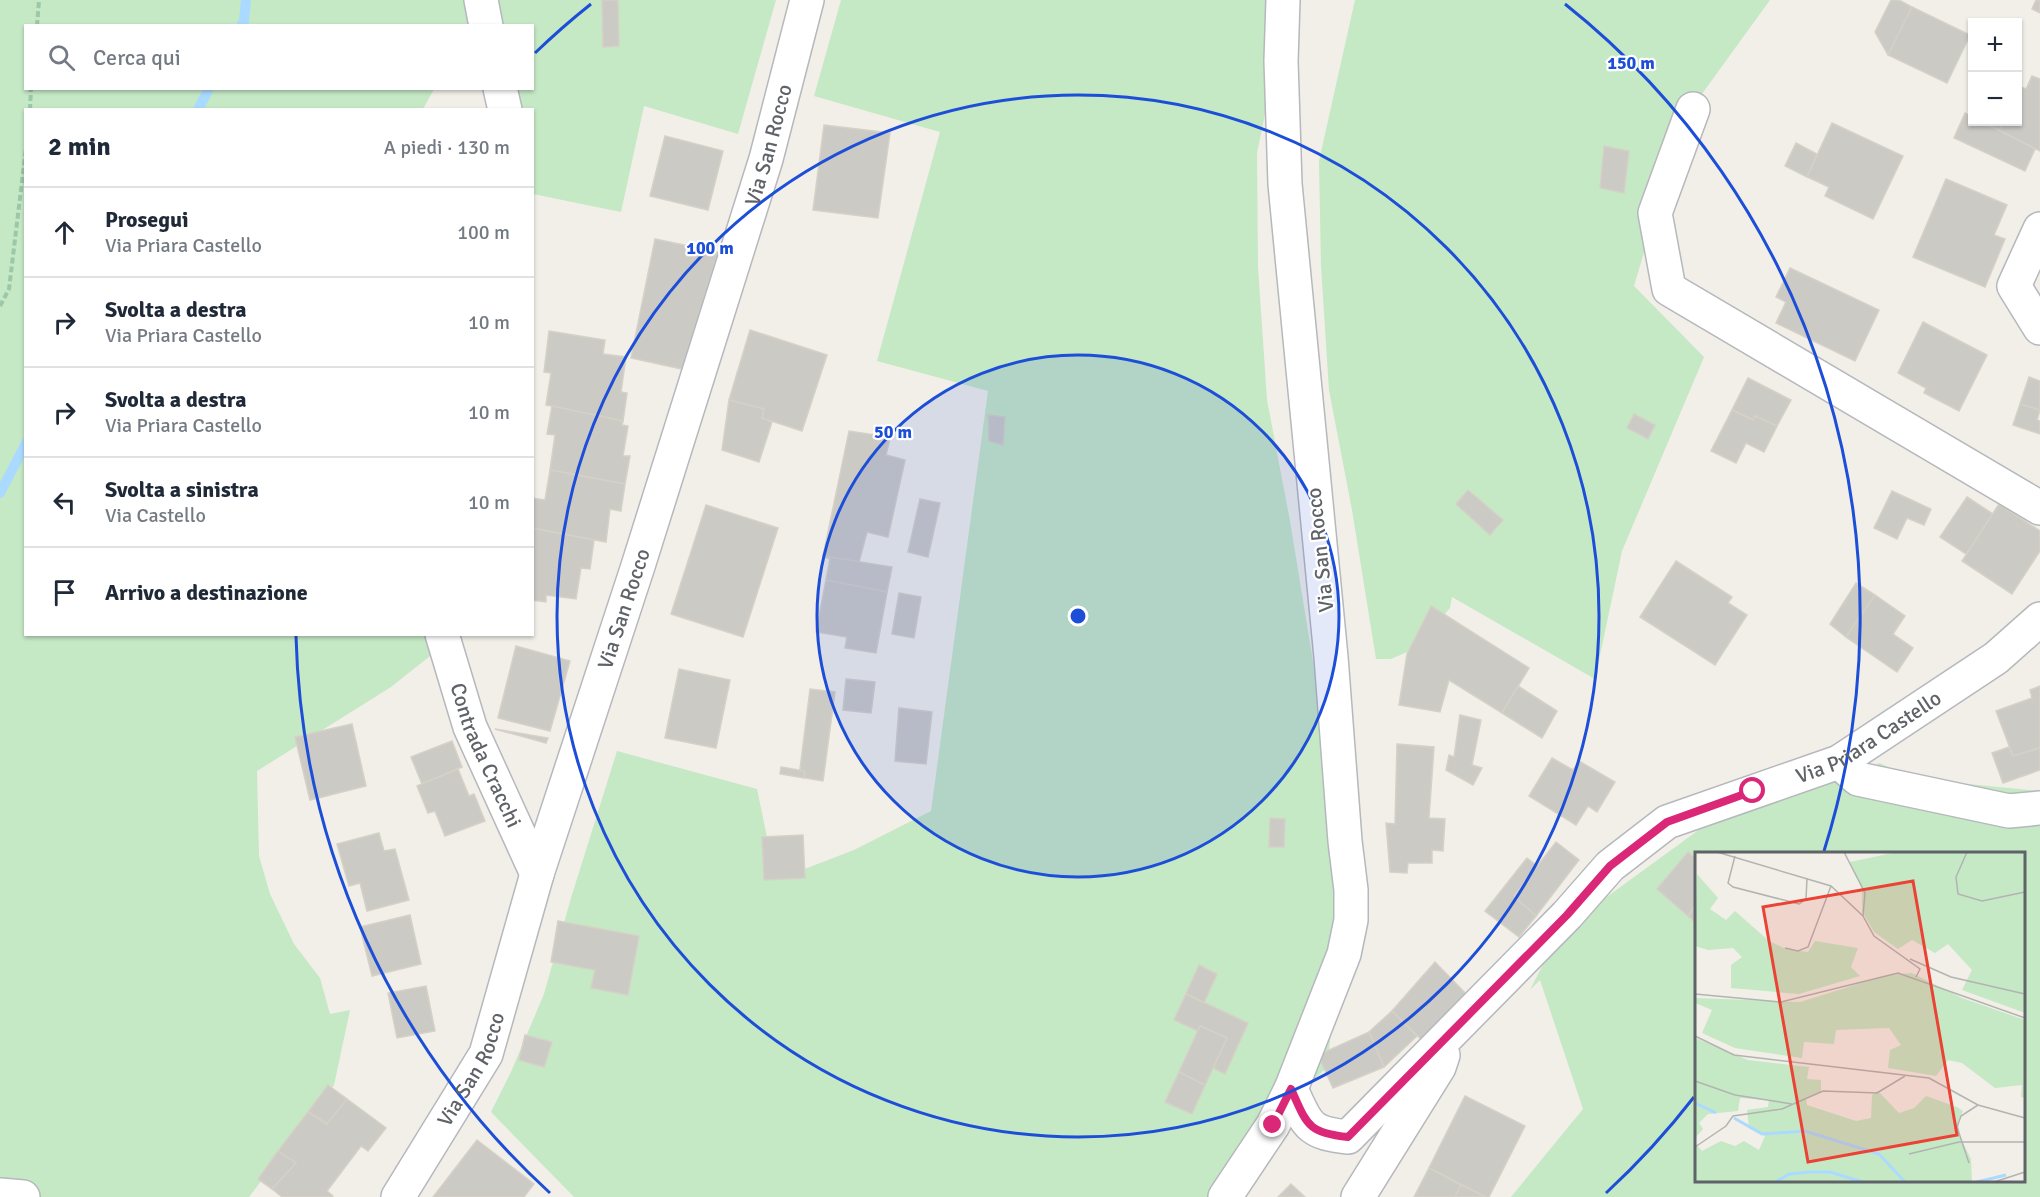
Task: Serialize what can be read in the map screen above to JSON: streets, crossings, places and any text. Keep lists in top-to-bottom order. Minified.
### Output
{"streets":{"street":["Via San Rocco","Via Priara Castello","Contrada Cracchi"]},"crossings":[["Via San Rocco","Via Priara Castello"],["Via San Rocco","Contrada Cracchi"]],"page":{"map_buttons":["+","−"],"search":"Cerca qui","heading":["2 min","A piedi · 130 m"],"list":[["Prosegui","Via Priara Castello","100 m"],["Svolta a destra","Via Priara Castello","10 m"],["Svolta a destra","Via Priara Castello","10 m"],["Svolta a sinistra","Via Castello","10 m"],"Arrivo a destinazione"]},"rings":["150 m","100 m","50 m"]}
